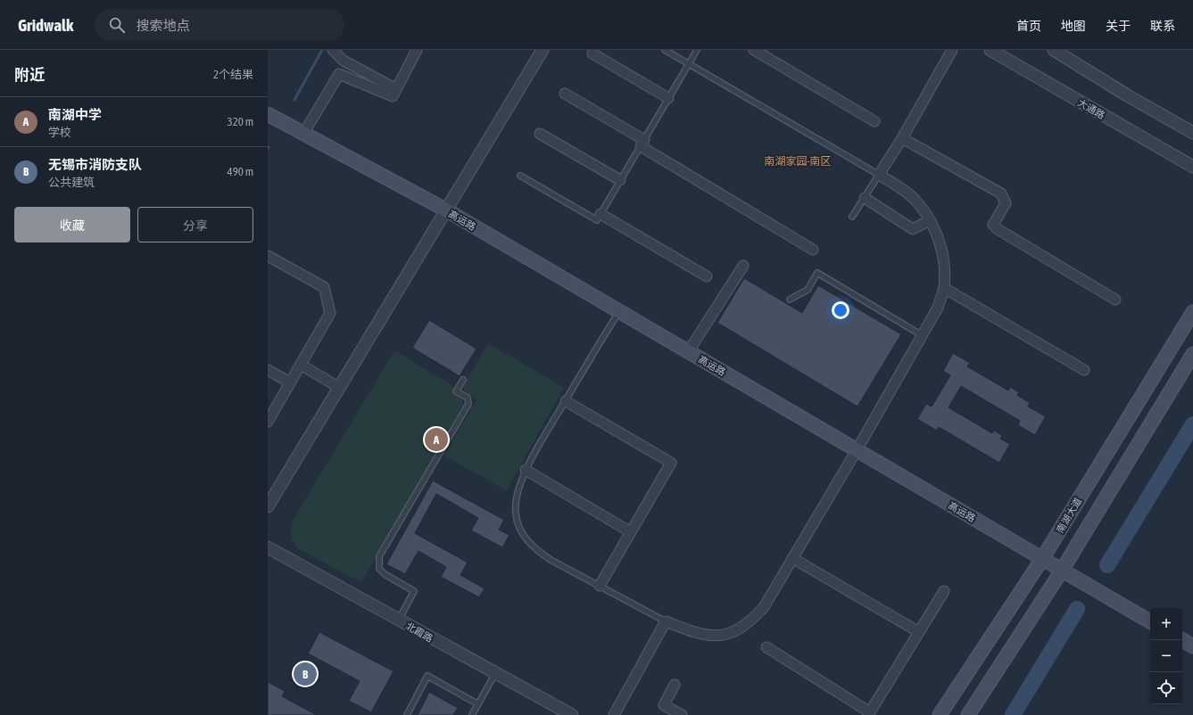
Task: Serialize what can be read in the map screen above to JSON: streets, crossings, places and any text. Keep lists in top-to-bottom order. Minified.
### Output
{"streets":{"main road":["高运路","南湖大道"],"street":["大通路","北霞路"]},"crossings":[["高运路","南湖大道"]],"districts":["南湖家园-南区"],"page":{"header":"Gridwalk","search":"搜索地点","nav":["首页","地图","关于","联系"],"heading":["附近","2个结果"],"list":[{"mark":"A","name":"南湖中学","note":"学校","value":"320 m"},{"mark":"B","name":"无锡市消防支队","note":"公共建筑","value":"490 m"}],"buttons":["收藏","分享"],"pins":["A","B"],"map_buttons":["+","−"]}}
